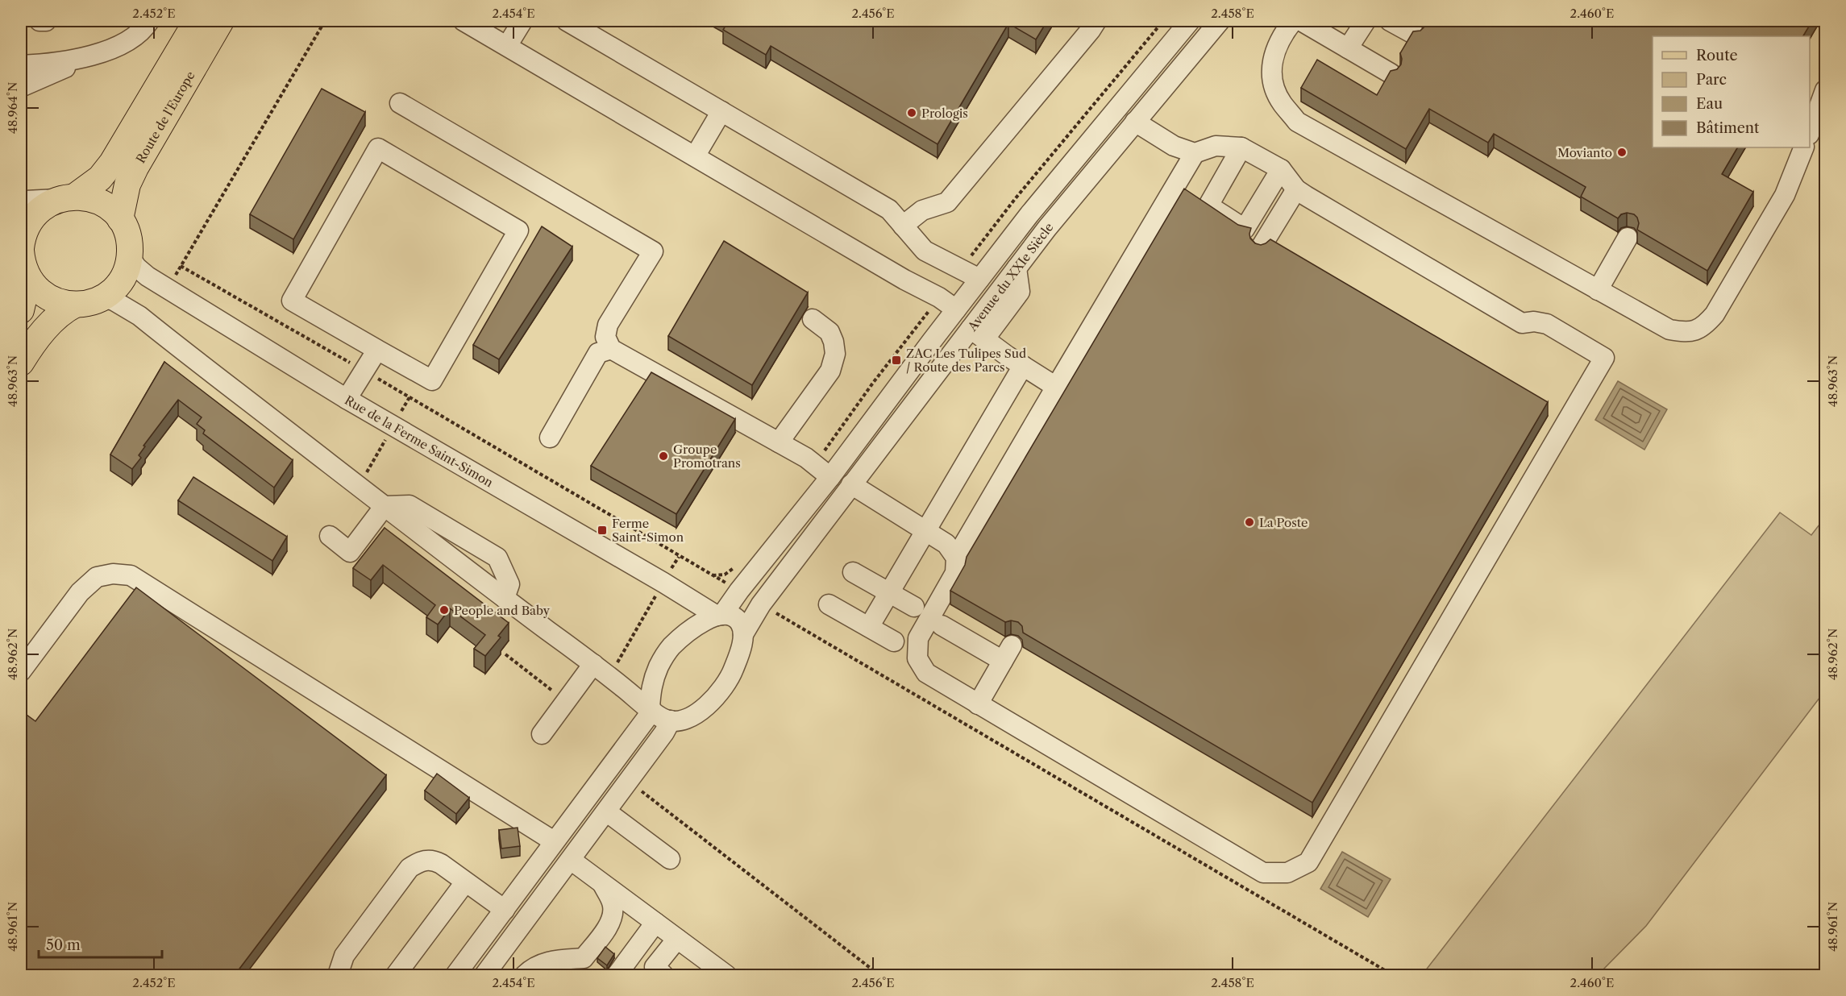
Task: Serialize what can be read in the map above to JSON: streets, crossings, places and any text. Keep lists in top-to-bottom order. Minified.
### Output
{"streets":{"main road":["Route de l'Europe"],"street":["Avenue du XXIe Siècle","Rue de la Ferme Saint-Simon"]},"crossings":[["Route de l'Europe","Rue de la Ferme Saint-Simon"],["Avenue du XXIe Siècle","Rue de la Ferme Saint-Simon"]],"places":{"other":["Prologis","Movianto","Groupe Promotrans","La Poste","People and Baby"],"transit":["ZAC Les Tulipes Sud / Route des Parcs","Ferme Saint-Simon"]},"legend":["Route","Parc","Eau","Bâtiment"],"scale_bar":"50 m","coordinates":["2.452°E","2.454°E","2.456°E","2.458°E","2.460°E","48.964°N","48.963°N","48.962°N","48.961°N"]}
